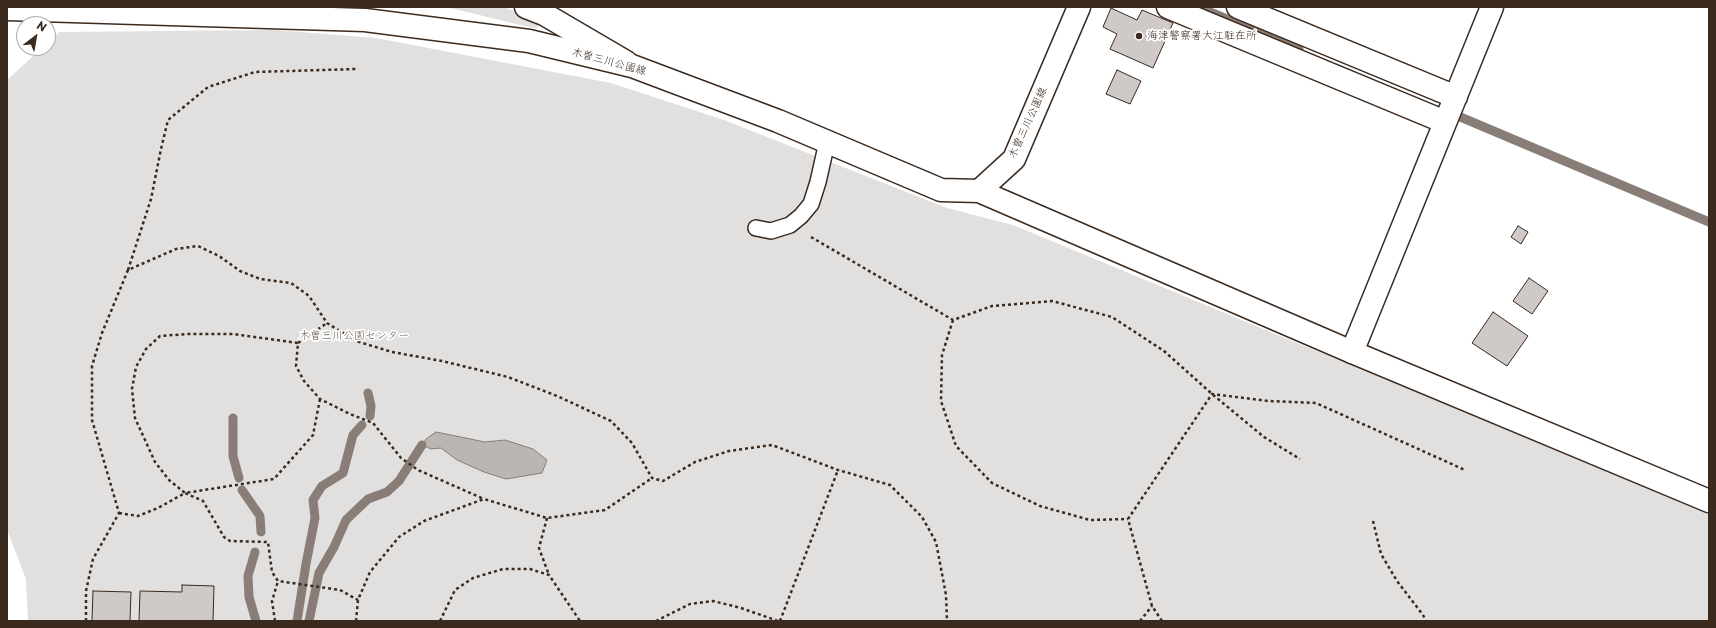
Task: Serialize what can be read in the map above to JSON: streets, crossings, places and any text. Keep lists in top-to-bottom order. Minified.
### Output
{"streets":{"street":["木曽三川公園線"]},"parks":["木曽三川公園センター"],"places":["海津警察署大江駐在所"],"north":"top right"}
